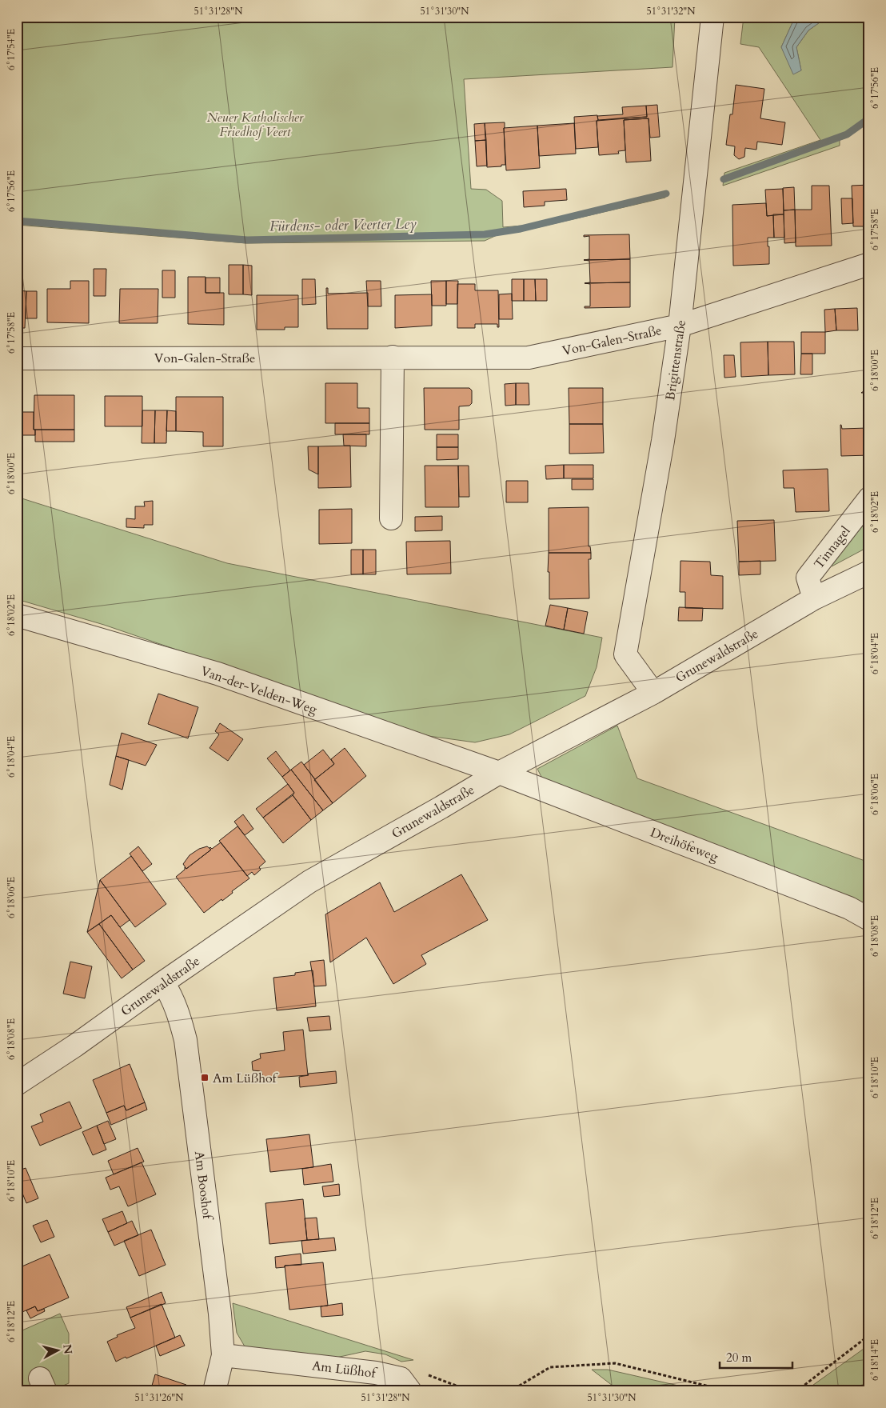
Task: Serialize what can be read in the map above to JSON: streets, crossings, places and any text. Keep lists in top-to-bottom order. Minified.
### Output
{"streets":{"street":["Von-Galen-Straße","Brigittenstraße","Tinnagel","Grunewaldstraße","Van-der-Velden-Weg","Dreihöfeweg","Am Booshof","Am Lüßhof"]},"crossings":[["Von-Galen-Straße","Brigittenstraße"],["Brigittenstraße","Grunewaldstraße"],["Tinnagel","Grunewaldstraße"],["Grunewaldstraße","Van-der-Velden-Weg"],["Grunewaldstraße","Dreihöfeweg"],["Grunewaldstraße","Am Booshof"],["Van-der-Velden-Weg","Dreihöfeweg"],["Am Booshof","Am Lüßhof"]],"water":["Fürdens- oder Veerter Ley"],"parks":["Neuer Katholischer Friedhof Veert"],"places":{"transit":["Am Lüßhof"]},"scale_bar":"20 m","north":"right","coordinates":["51°31'28\"N","51°31'30\"N","51°31'32\"N","6°17'54\"E","6°17'56\"E","6°17'58\"E","6°18'00\"E","6°18'02\"E","6°18'04\"E","6°18'06\"E","6°18'08\"E","6°18'10\"E","6°18'12\"E","6°18'14\"E","51°31'26\"N"]}
